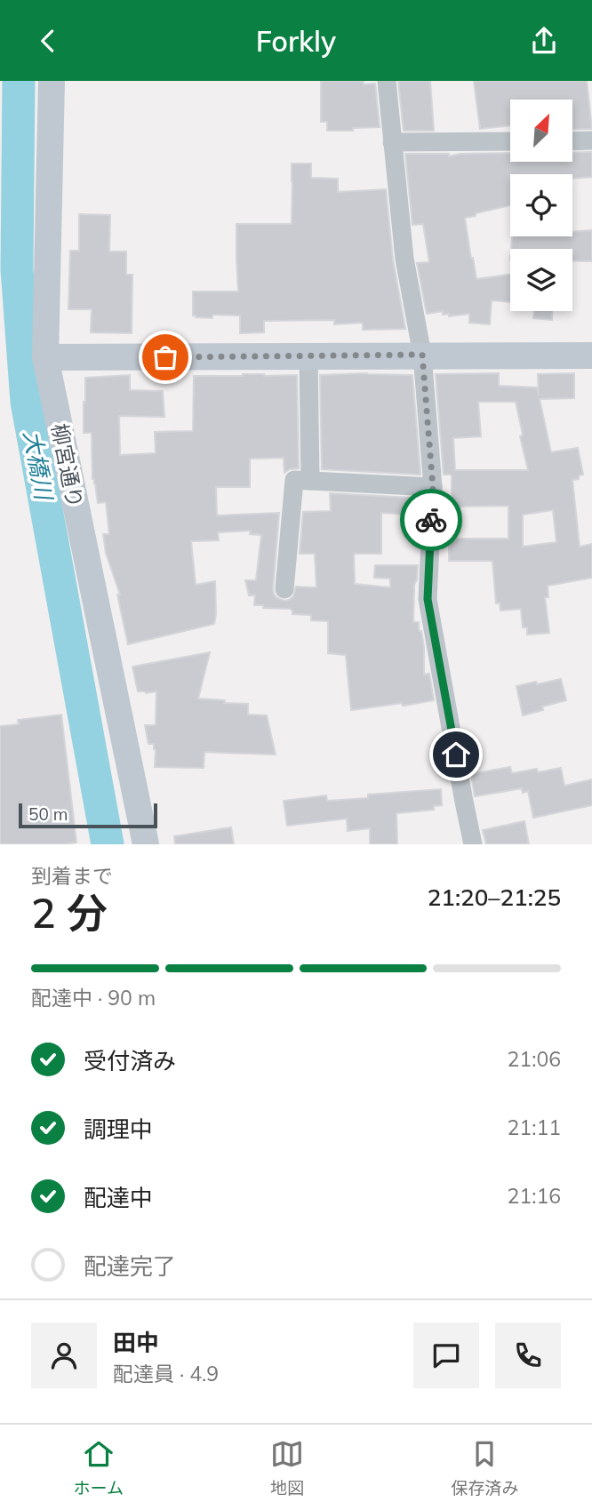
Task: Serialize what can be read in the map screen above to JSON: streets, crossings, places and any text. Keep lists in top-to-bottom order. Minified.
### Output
{"streets":{"street":["柳宮通り"]},"water":["大橋川"],"scale_bar":"50 m","north":"top right","page":{"header":"Forkly","scale":"50 m","heading":["2 分","到着まで","21:20–21:25"],"panel":["田中","配達員 · 4.9"],"bar":"配達中 · 90 m","list":[["受付済み","21:06"],["調理中","21:11"],["配達中","21:16"],"配達完了"],"tabs":["ホーム","地図","保存済み"]}}
